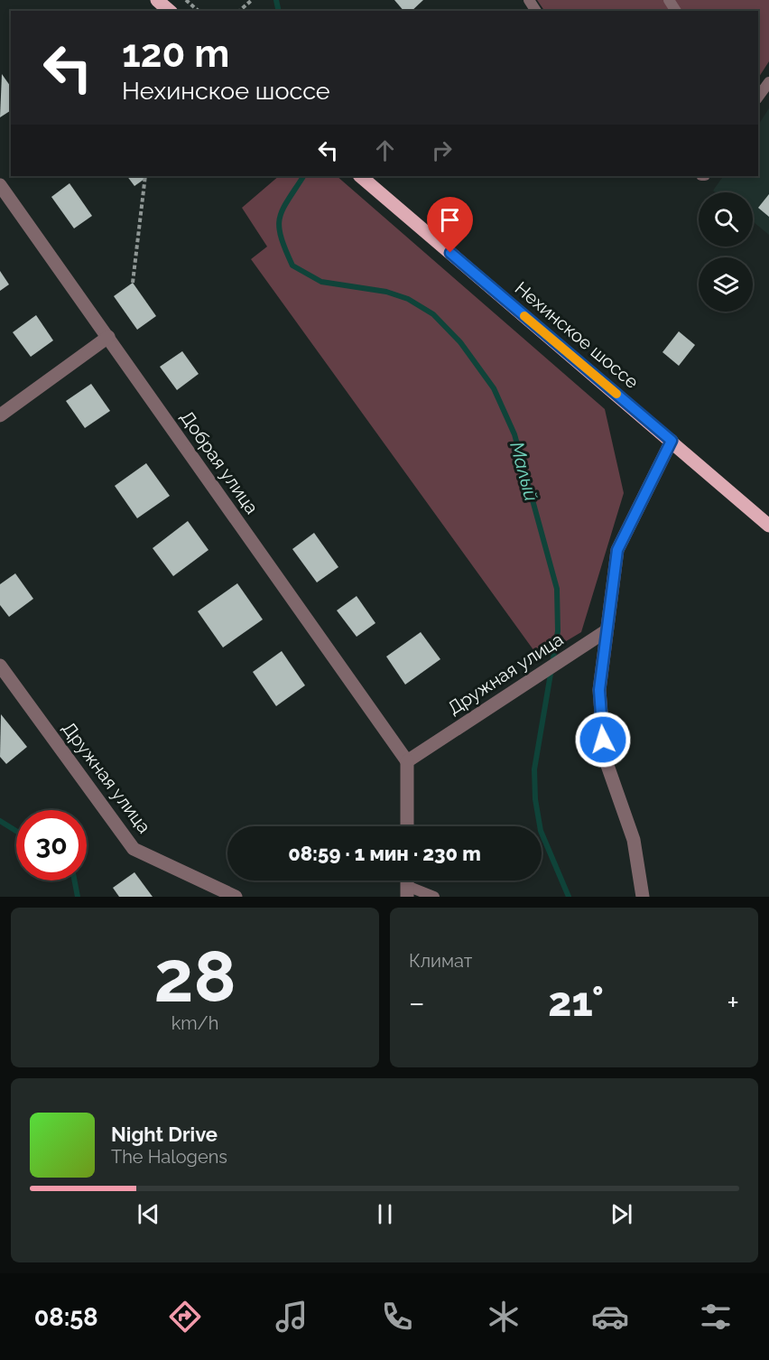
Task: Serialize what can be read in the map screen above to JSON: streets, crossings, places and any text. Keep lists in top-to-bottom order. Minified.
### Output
{"streets":{"main road":["Нехинское шоссе"],"street":["Добрая улица","Дружная улица"]},"crossings":[["Добрая улица","Дружная улица"]],"water":["Малый"],"page":{"turn":["120 m","Нехинское шоссе"],"limit":"30","trip":"08:59 · 1 мин · 230 m","tile":[["28","km/h"],"Климат"],"heat":["−","21°","+"],"song":["Night Drive","The Halogens"],"tabs":"08:58"}}
